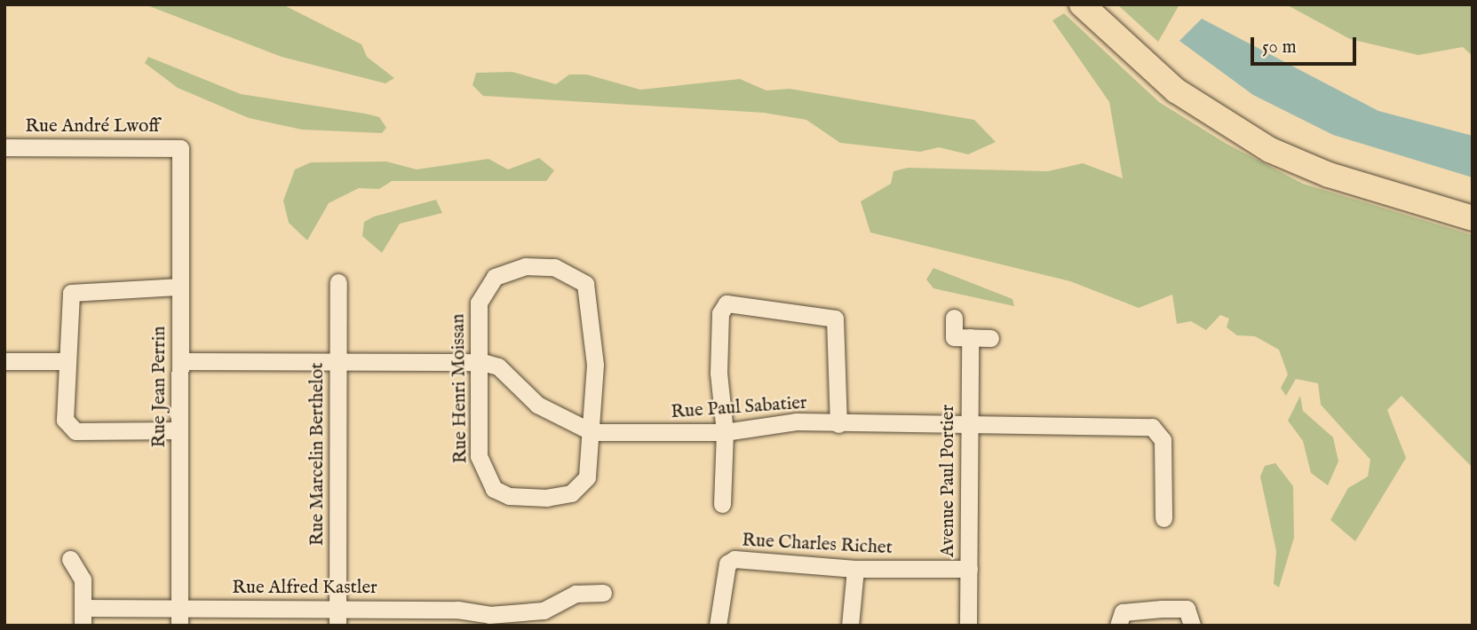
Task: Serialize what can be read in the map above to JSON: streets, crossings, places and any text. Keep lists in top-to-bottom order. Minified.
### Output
{"streets":{"street":["Rue André Lwoff","Rue Jean Perrin","Rue Henri Moissan","Rue Paul Sabatier","Rue Marcelin Berthelot","Avenue Paul Portier","Rue Charles Richet","Rue Alfred Kastler"]},"crossings":[["Rue André Lwoff","Rue Jean Perrin"],["Rue Jean Perrin","Rue Paul Sabatier"],["Rue Jean Perrin","Rue Alfred Kastler"],["Rue Henri Moissan","Rue Paul Sabatier"],["Rue Paul Sabatier","Rue Marcelin Berthelot"],["Rue Paul Sabatier","Avenue Paul Portier"],["Rue Marcelin Berthelot","Rue Alfred Kastler"],["Avenue Paul Portier","Rue Charles Richet"]],"scale_bar":"50 m"}
